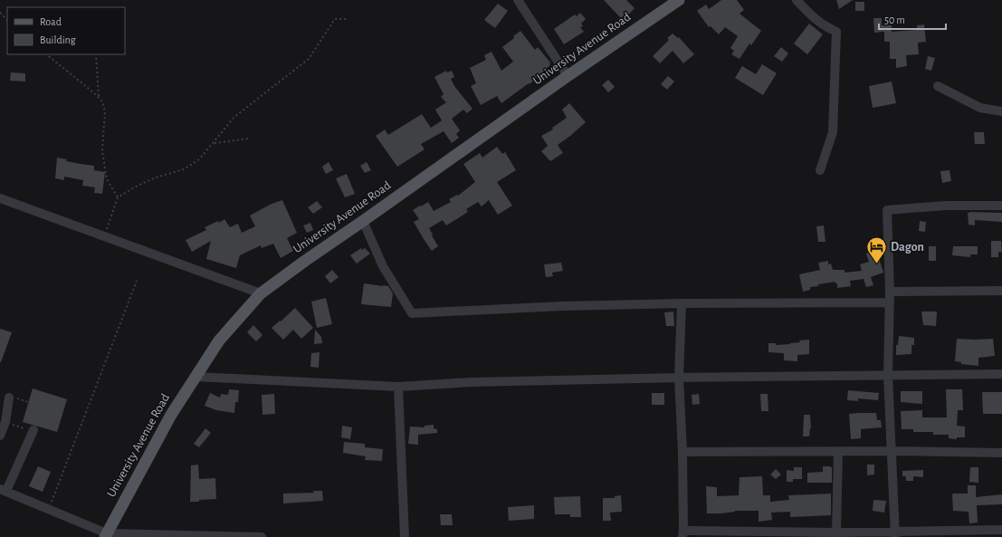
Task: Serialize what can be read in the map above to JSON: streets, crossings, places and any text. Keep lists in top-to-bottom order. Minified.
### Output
{"streets":{"main road":["University Avenue Road"]},"places":{"hotel":["Dagon"]},"legend":["Road","Building"],"scale_bar":"50 m"}
